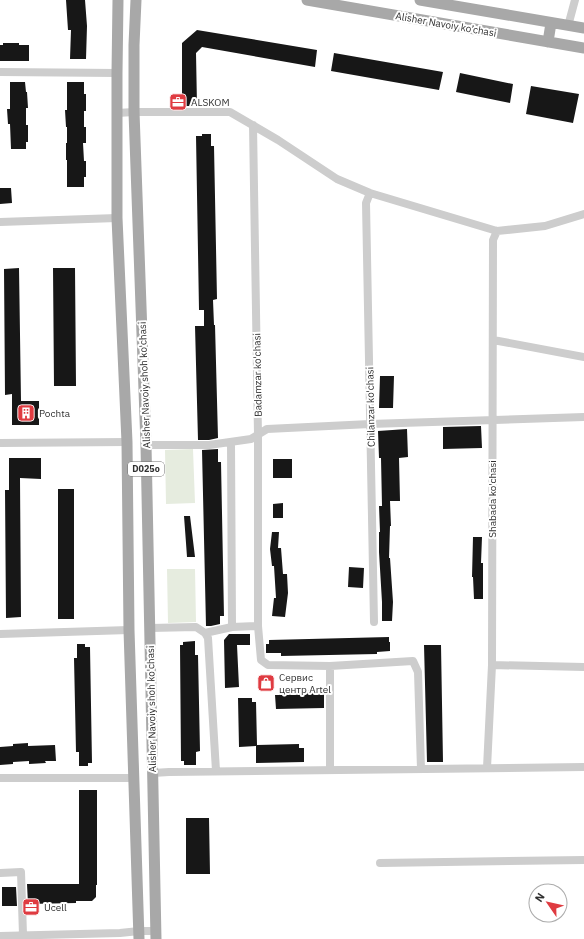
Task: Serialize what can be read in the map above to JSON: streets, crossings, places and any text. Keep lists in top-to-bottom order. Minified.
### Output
{"streets":{"main road":["Alisher Navoiy ko’chasi","Alisher Navoiy shoh ko'chasi","D025o"],"street":["Badamzar ko'chasi","Chilanzar ko'chasi","Shabada ko'chasi"]},"places":{"office":["ALSKOM","Ucell"],"building":["Pochta"],"shop":["Сервис центр Artel"]},"north":"top left"}
